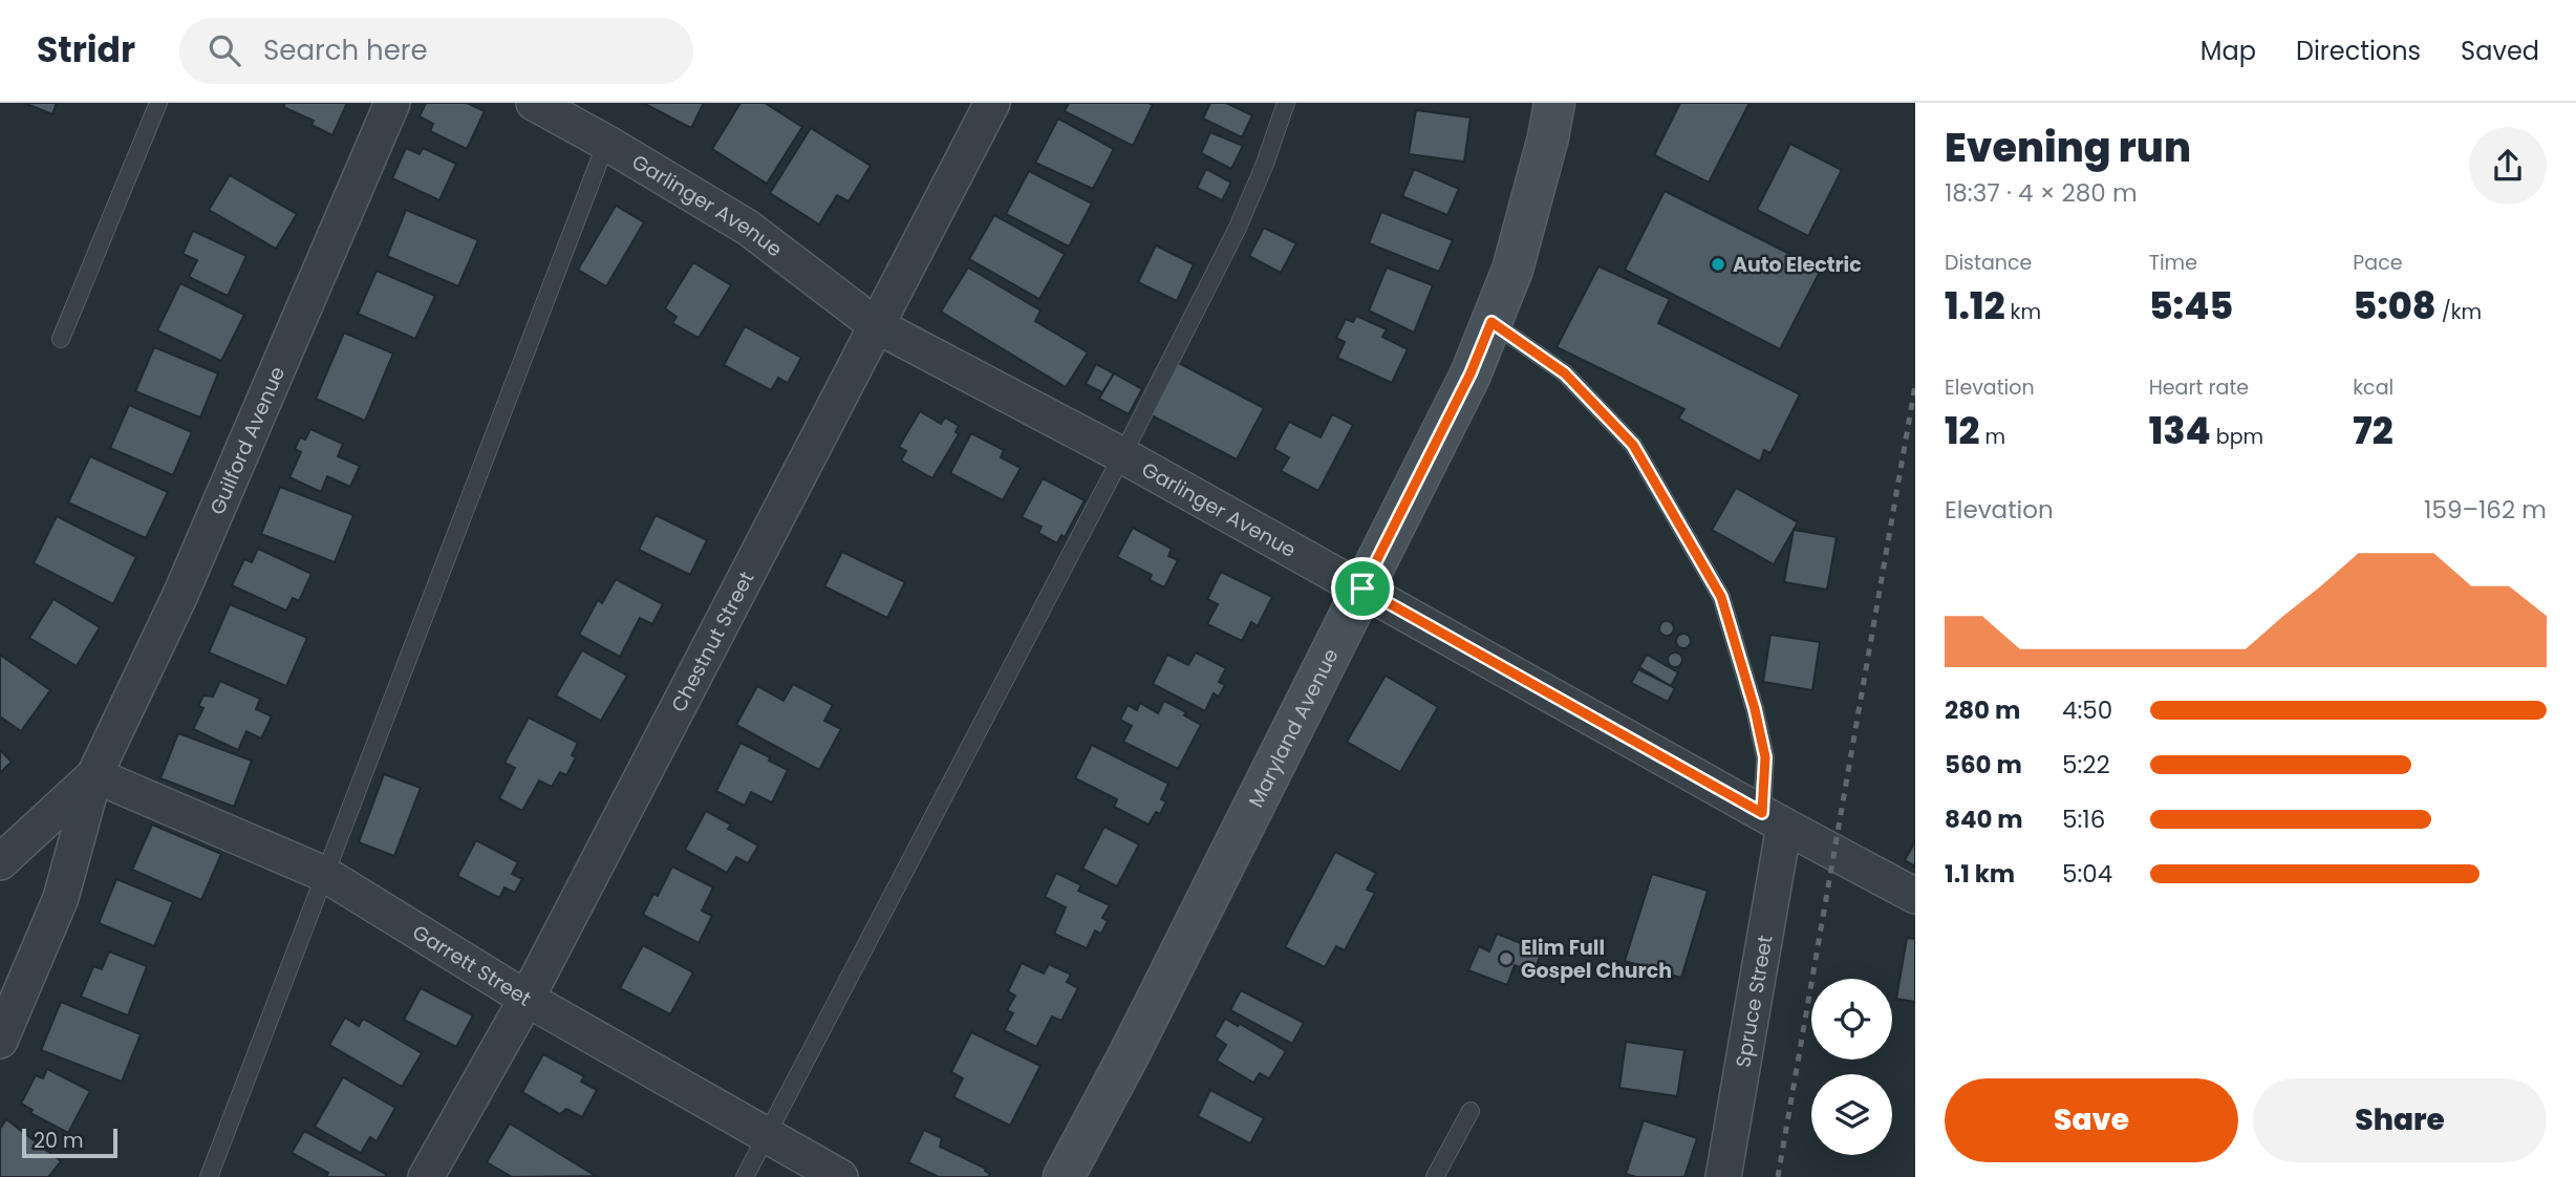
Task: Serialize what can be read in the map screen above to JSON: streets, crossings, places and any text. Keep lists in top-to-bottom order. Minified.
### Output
{"streets":{"street":["Garlinger Avenue","Guilford Avenue","Chestnut Street","Maryland Avenue","Garrett Street","Spruce Street"]},"crossings":[["Garlinger Avenue","Chestnut Street"],["Garlinger Avenue","Maryland Avenue"],["Garlinger Avenue","Spruce Street"],["Guilford Avenue","Garrett Street"],["Chestnut Street","Garrett Street"]],"places":["Auto Electric","Elim Full Gospel Church"],"scale_bar":"20 m","page":{"header":"Stridr","search":"Search here","nav":["Map","Directions","Saved"],"heading":["Evening run","18:37 · 4 × 280 m"],"stats":[["Distance","1.12 km"],["Time","5:45"],["Pace","5:08 /km"],["Elevation","12 m"],["Heart rate","134 bpm"],["kcal","72"]],"chart":["Elevation","159–162 m"],"list":[{"name":"280 m","note":"4:50"},{"name":"560 m","note":"5:22"},{"name":"840 m","note":"5:16"},{"name":"1.1 km","note":"5:04"}],"buttons":["Save","Share"],"scale":"20 m"}}
